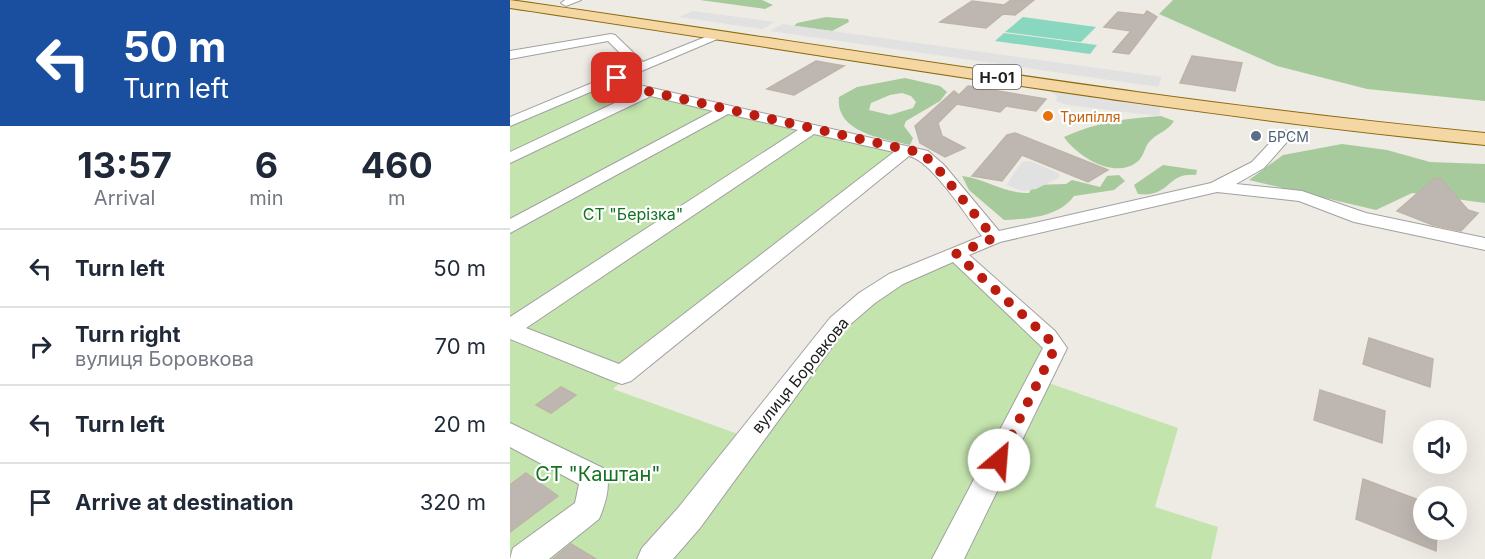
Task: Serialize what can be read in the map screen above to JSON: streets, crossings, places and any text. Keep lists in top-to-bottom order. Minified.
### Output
{"streets":{"main road":["Н-01"],"street":["вулиця Боровкова"]},"parks":["СТ \"Берізка\"","СТ \"Каштан\""],"places":["Трипілля","БРСМ"],"page":{"turn":["50 m","Turn left"],"eta":["13:57","Arrival","6","min","460","m"],"list":[{"name":"Turn left","value":"50 m"},{"name":"Turn right","note":"вулиця Боровкова","value":"70 m"},{"name":"Turn left","value":"20 m"},{"name":"Arrive at destination","value":"320 m"}]}}
